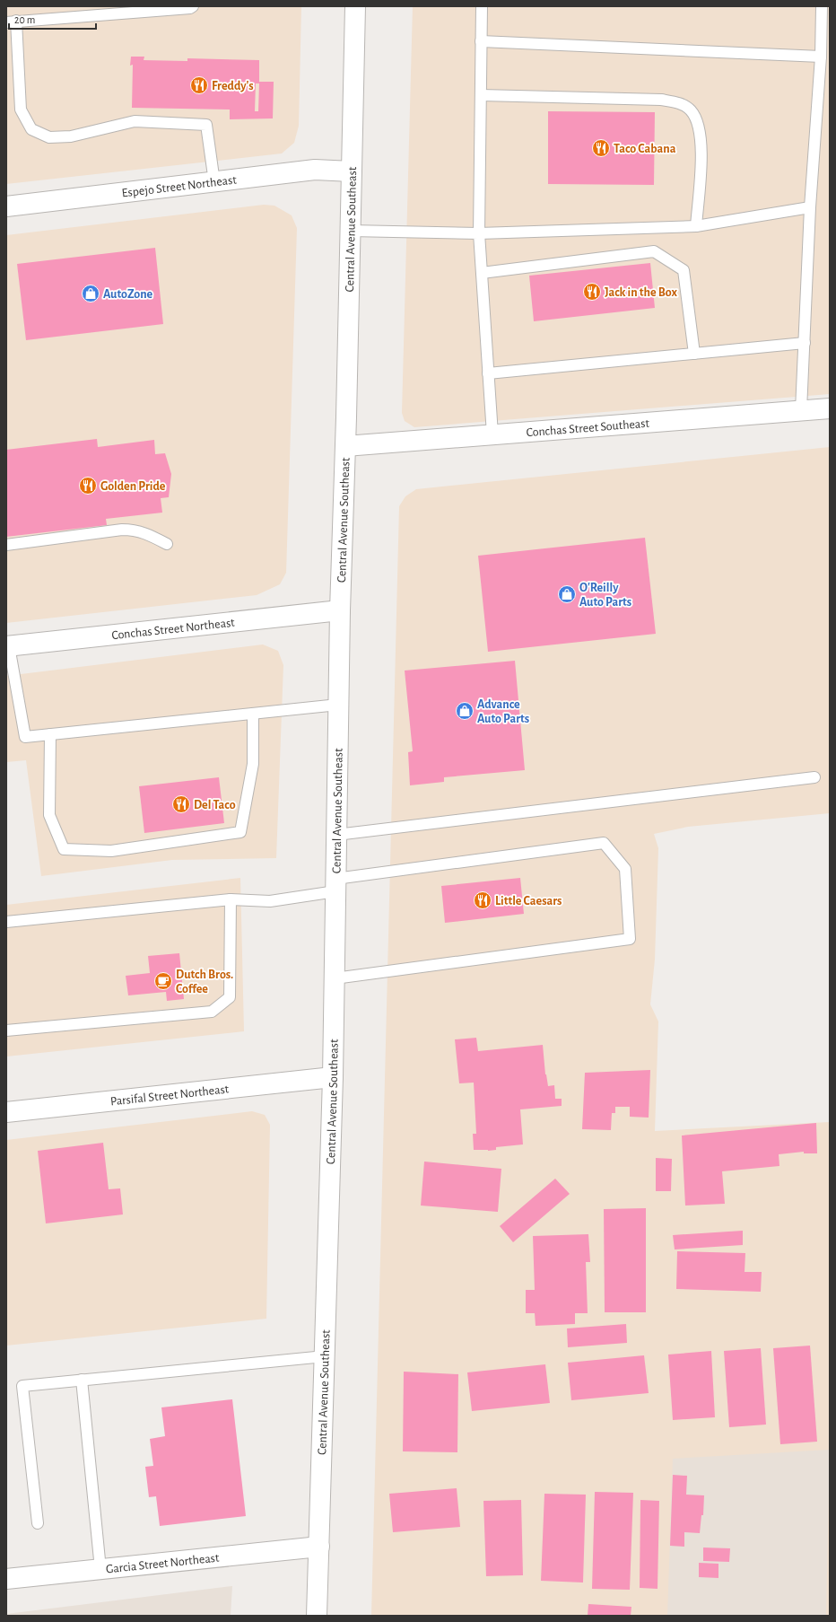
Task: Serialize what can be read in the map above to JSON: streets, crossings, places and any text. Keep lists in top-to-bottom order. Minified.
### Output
{"streets":{"street":["Espejo Street Northeast","Central Avenue Southeast","Conchas Street Southeast","Conchas Street Northeast","Parsifal Street Northeast","Garcia Street Northeast"]},"crossings":[["Espejo Street Northeast","Central Avenue Southeast"],["Central Avenue Southeast","Conchas Street Southeast"],["Central Avenue Southeast","Conchas Street Northeast"],["Central Avenue Southeast","Parsifal Street Northeast"],["Central Avenue Southeast","Garcia Street Northeast"]],"places":{"restaurant":["Freddy's","Taco Cabana","Jack in the Box","Golden Pride","Del Taco","Little Caesars"],"shop":["AutoZone","O'Reilly Auto Parts","Advance Auto Parts"],"cafe":["Dutch Bros. Coffee"]},"scale_bar":"20 m"}
